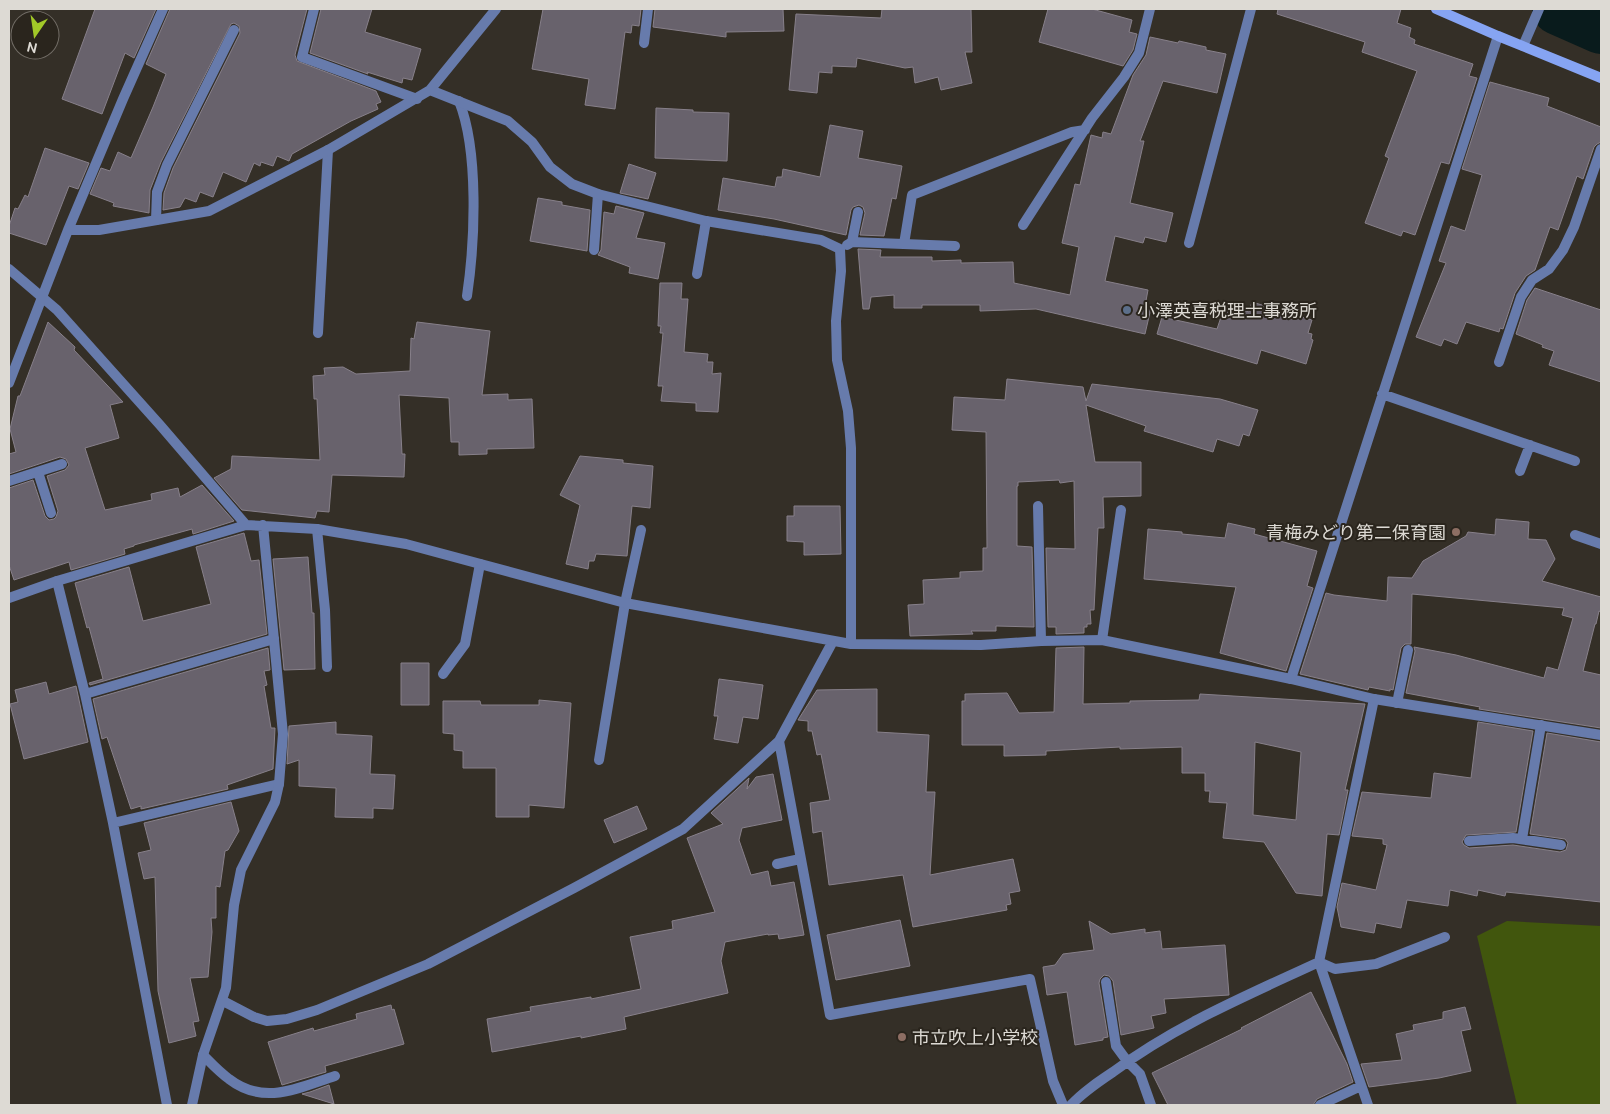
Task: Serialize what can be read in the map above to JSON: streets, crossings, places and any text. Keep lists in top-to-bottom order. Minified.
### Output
{"places":["小澤英喜税理士事務所","青梅みどり第二保育園","市立吹上小学校"],"north":"bottom"}
